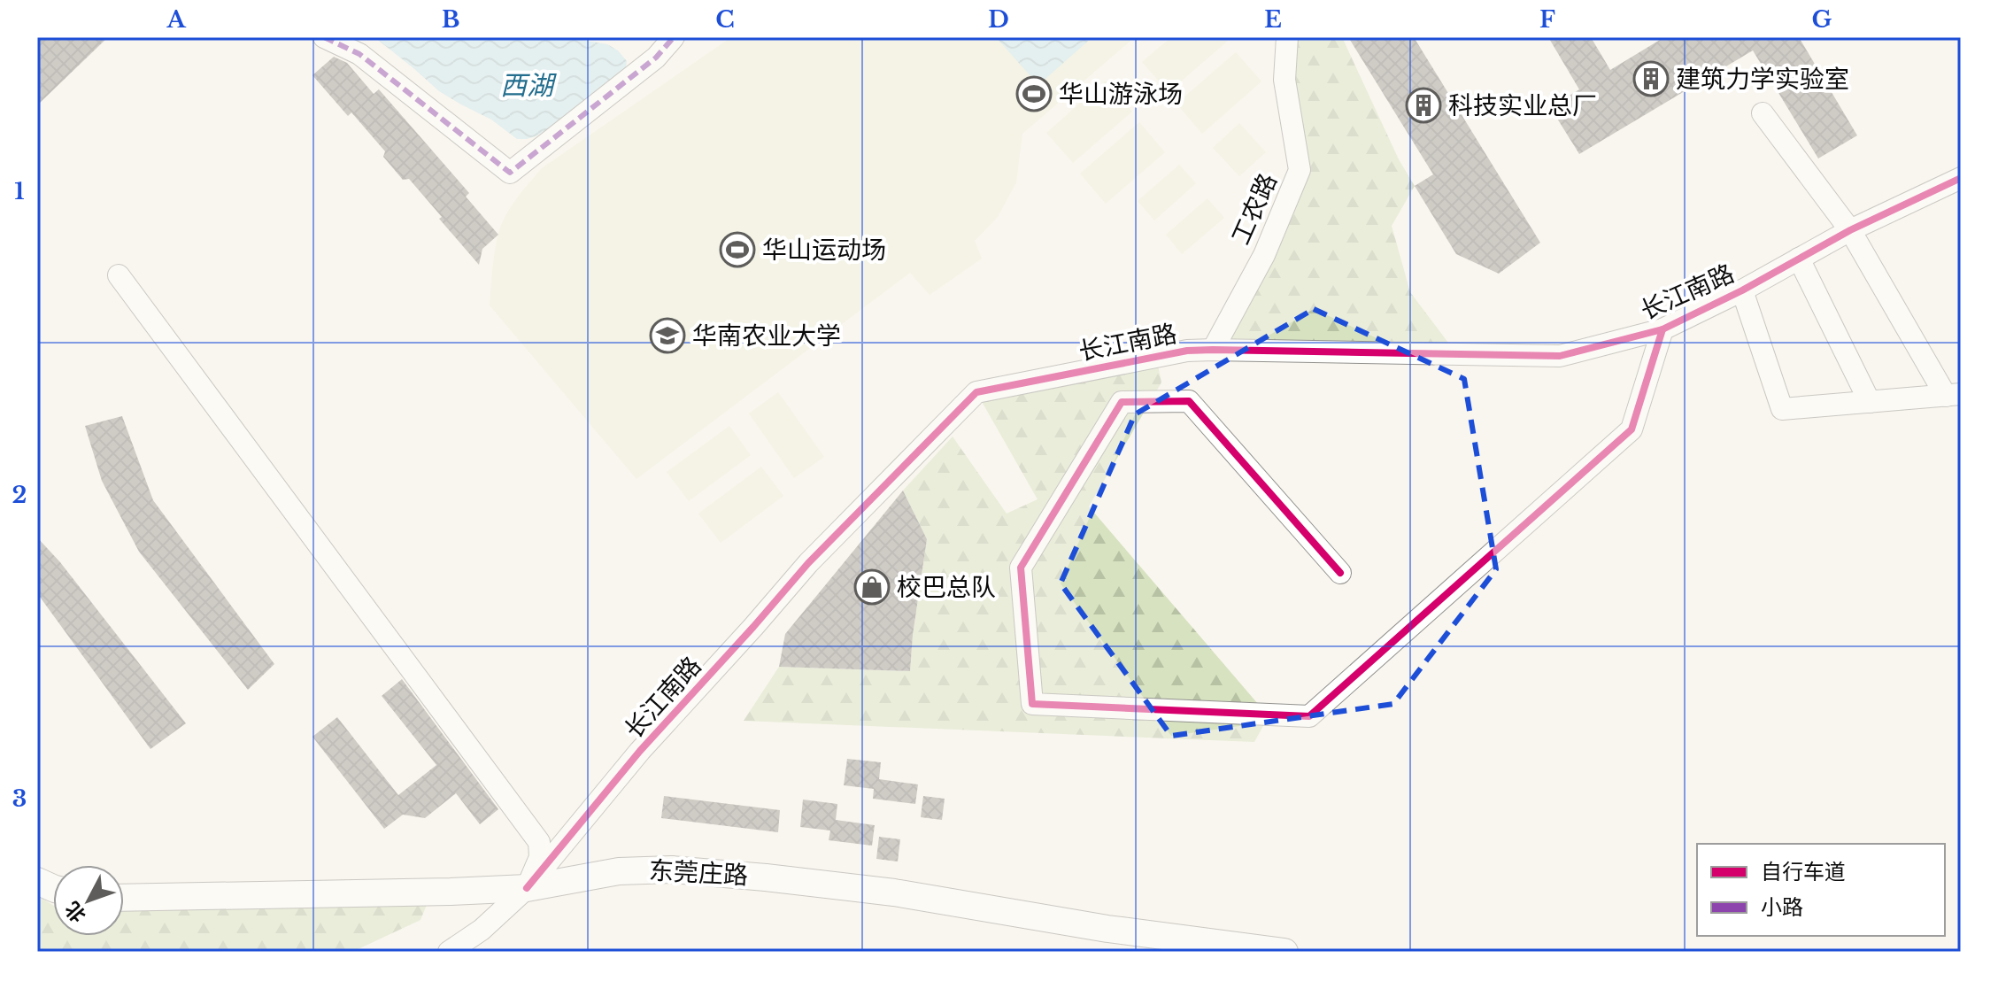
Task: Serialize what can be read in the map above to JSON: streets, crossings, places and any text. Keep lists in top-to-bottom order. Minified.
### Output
{"streets":{"street":["工农路","长江南路","东莞庄路"]},"crossings":[["工农路","长江南路"],["长江南路","东莞庄路"]],"water":["西湖"],"places":{"building":["建筑力学实验室","科技实业总厂"],"sports":["华山游泳场","华山运动场"],"school or university":["华南农业大学"],"shop":["校巴总队"]},"legend":["自行车道","小路"],"north":"bottom left","grid":{"columns":["A","B","C","D","E","F","G"],"rows":["1","2","3"]}}
